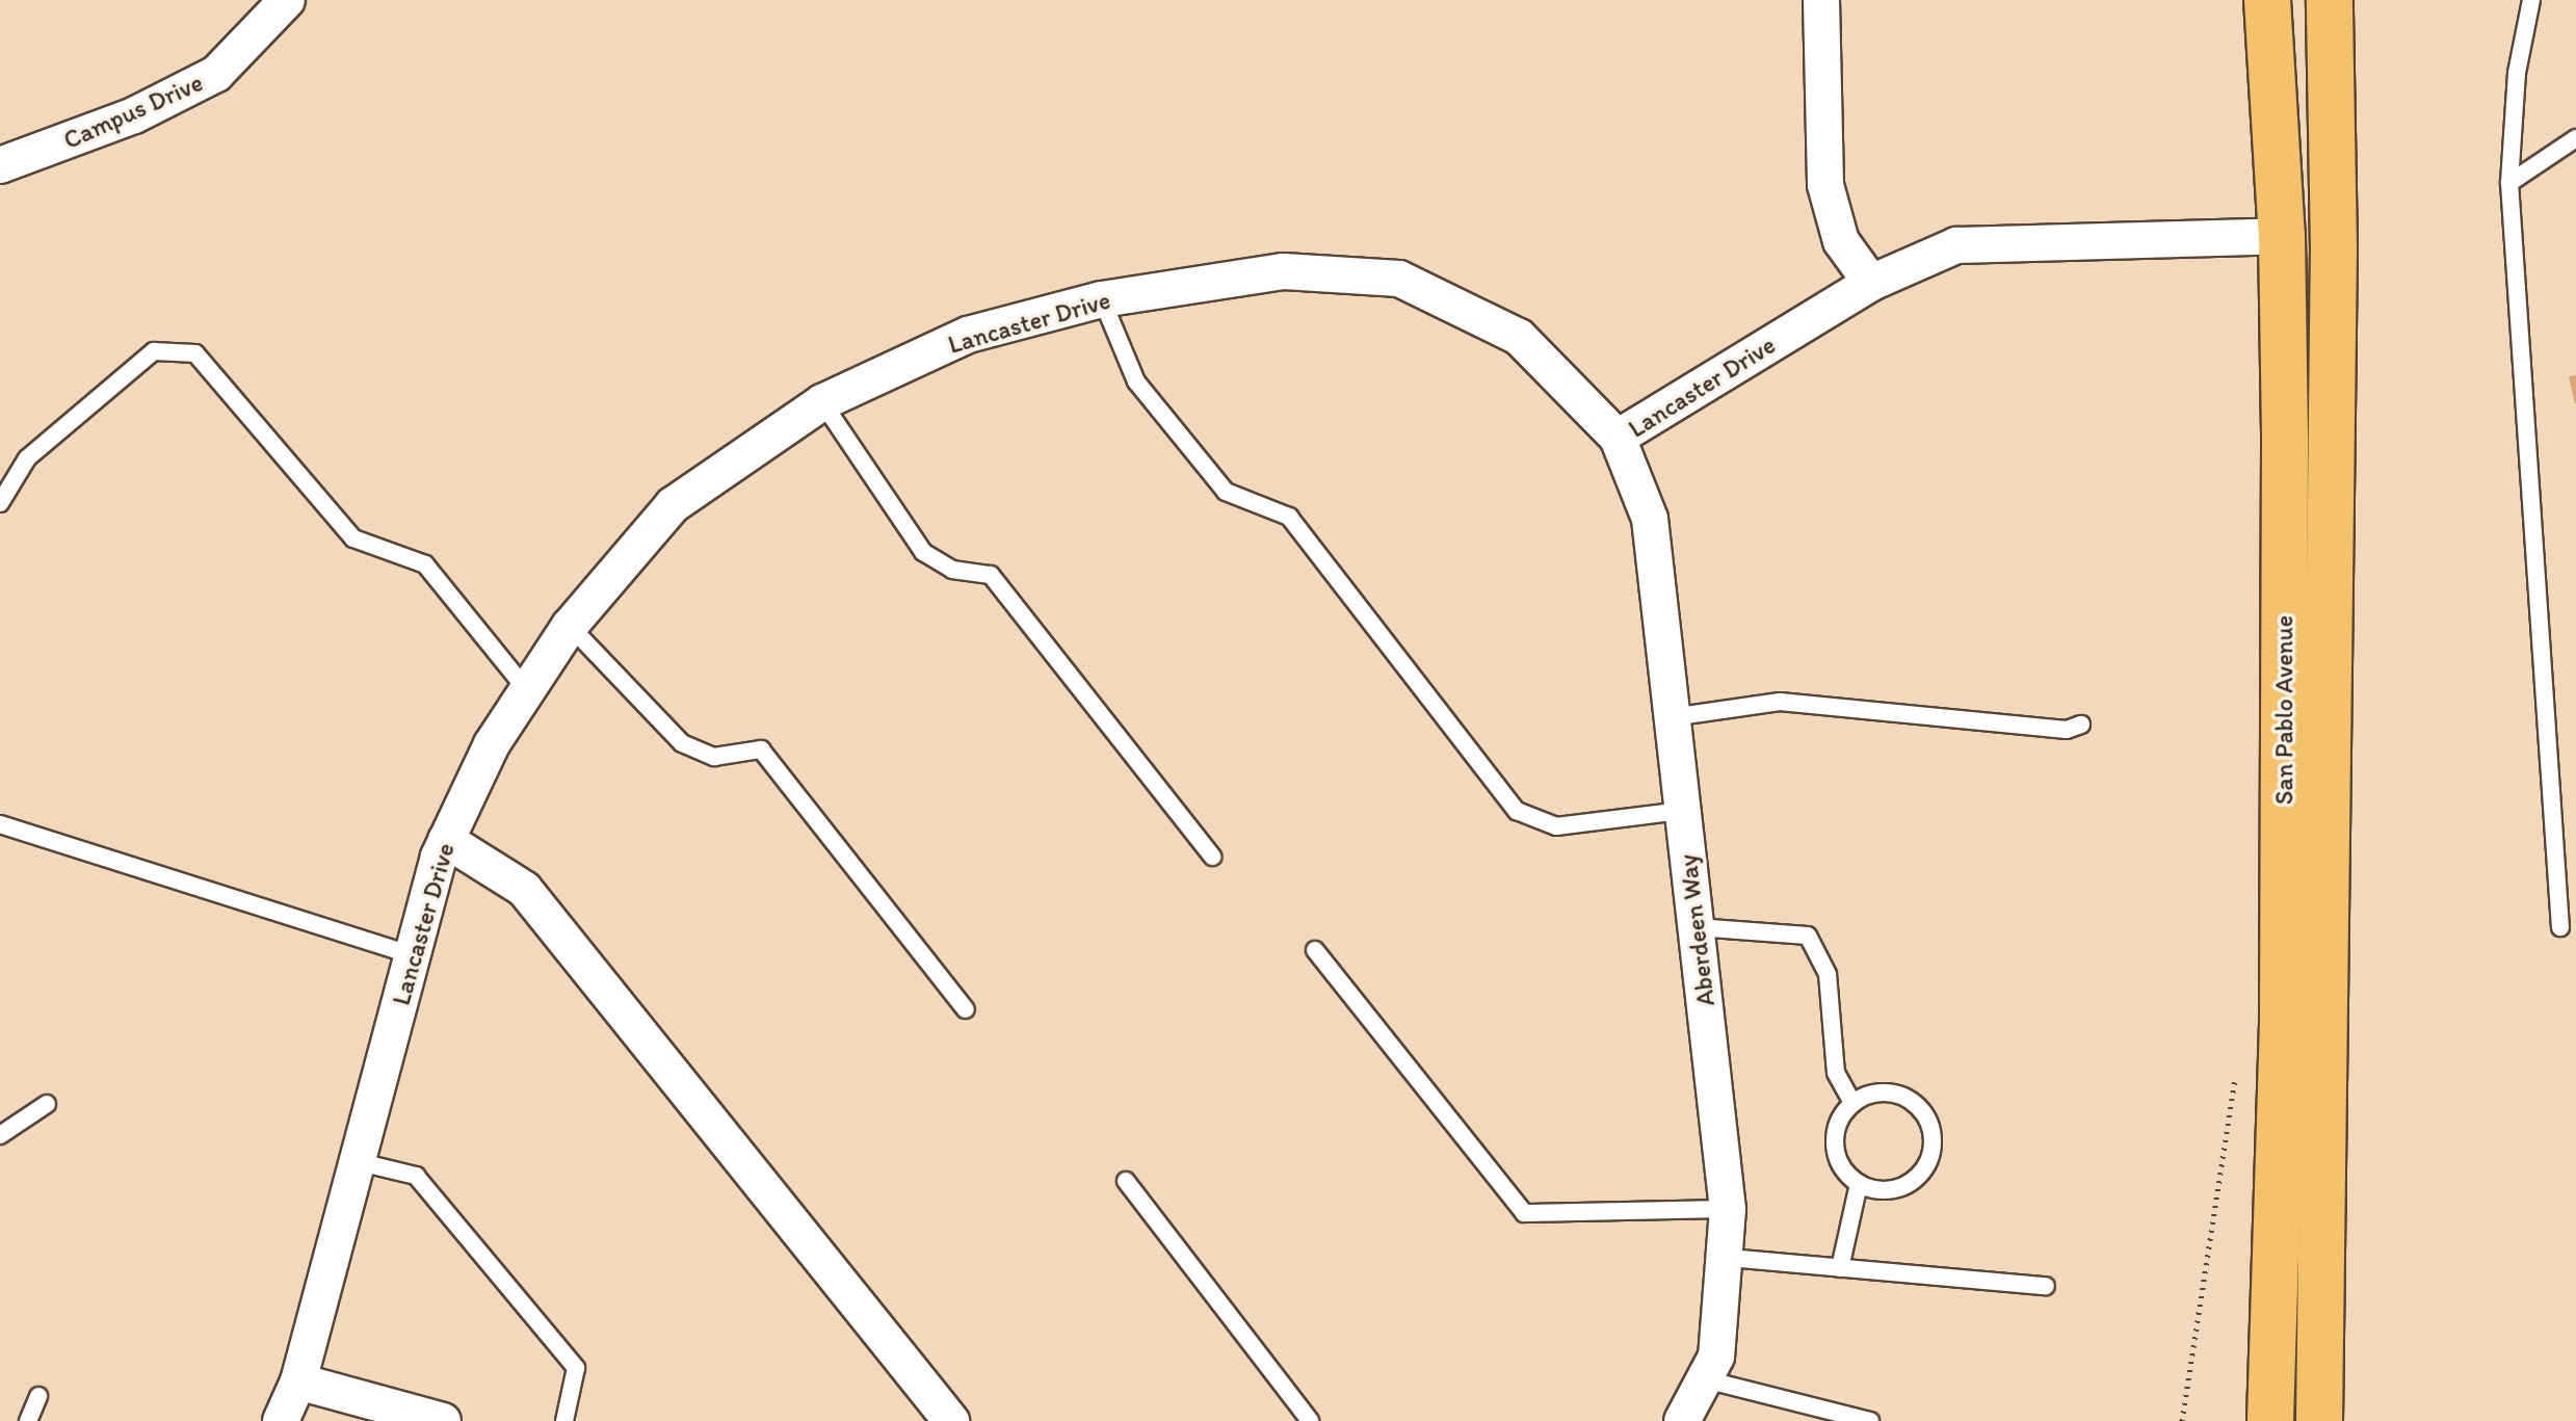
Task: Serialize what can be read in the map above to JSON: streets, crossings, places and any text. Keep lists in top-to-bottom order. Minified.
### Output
{"streets":{"main road":["San Pablo Avenue"],"street":["Campus Drive","Lancaster Drive","Aberdeen Way"]},"crossings":[["Lancaster Drive","San Pablo Avenue"],["Lancaster Drive","Aberdeen Way"]]}
